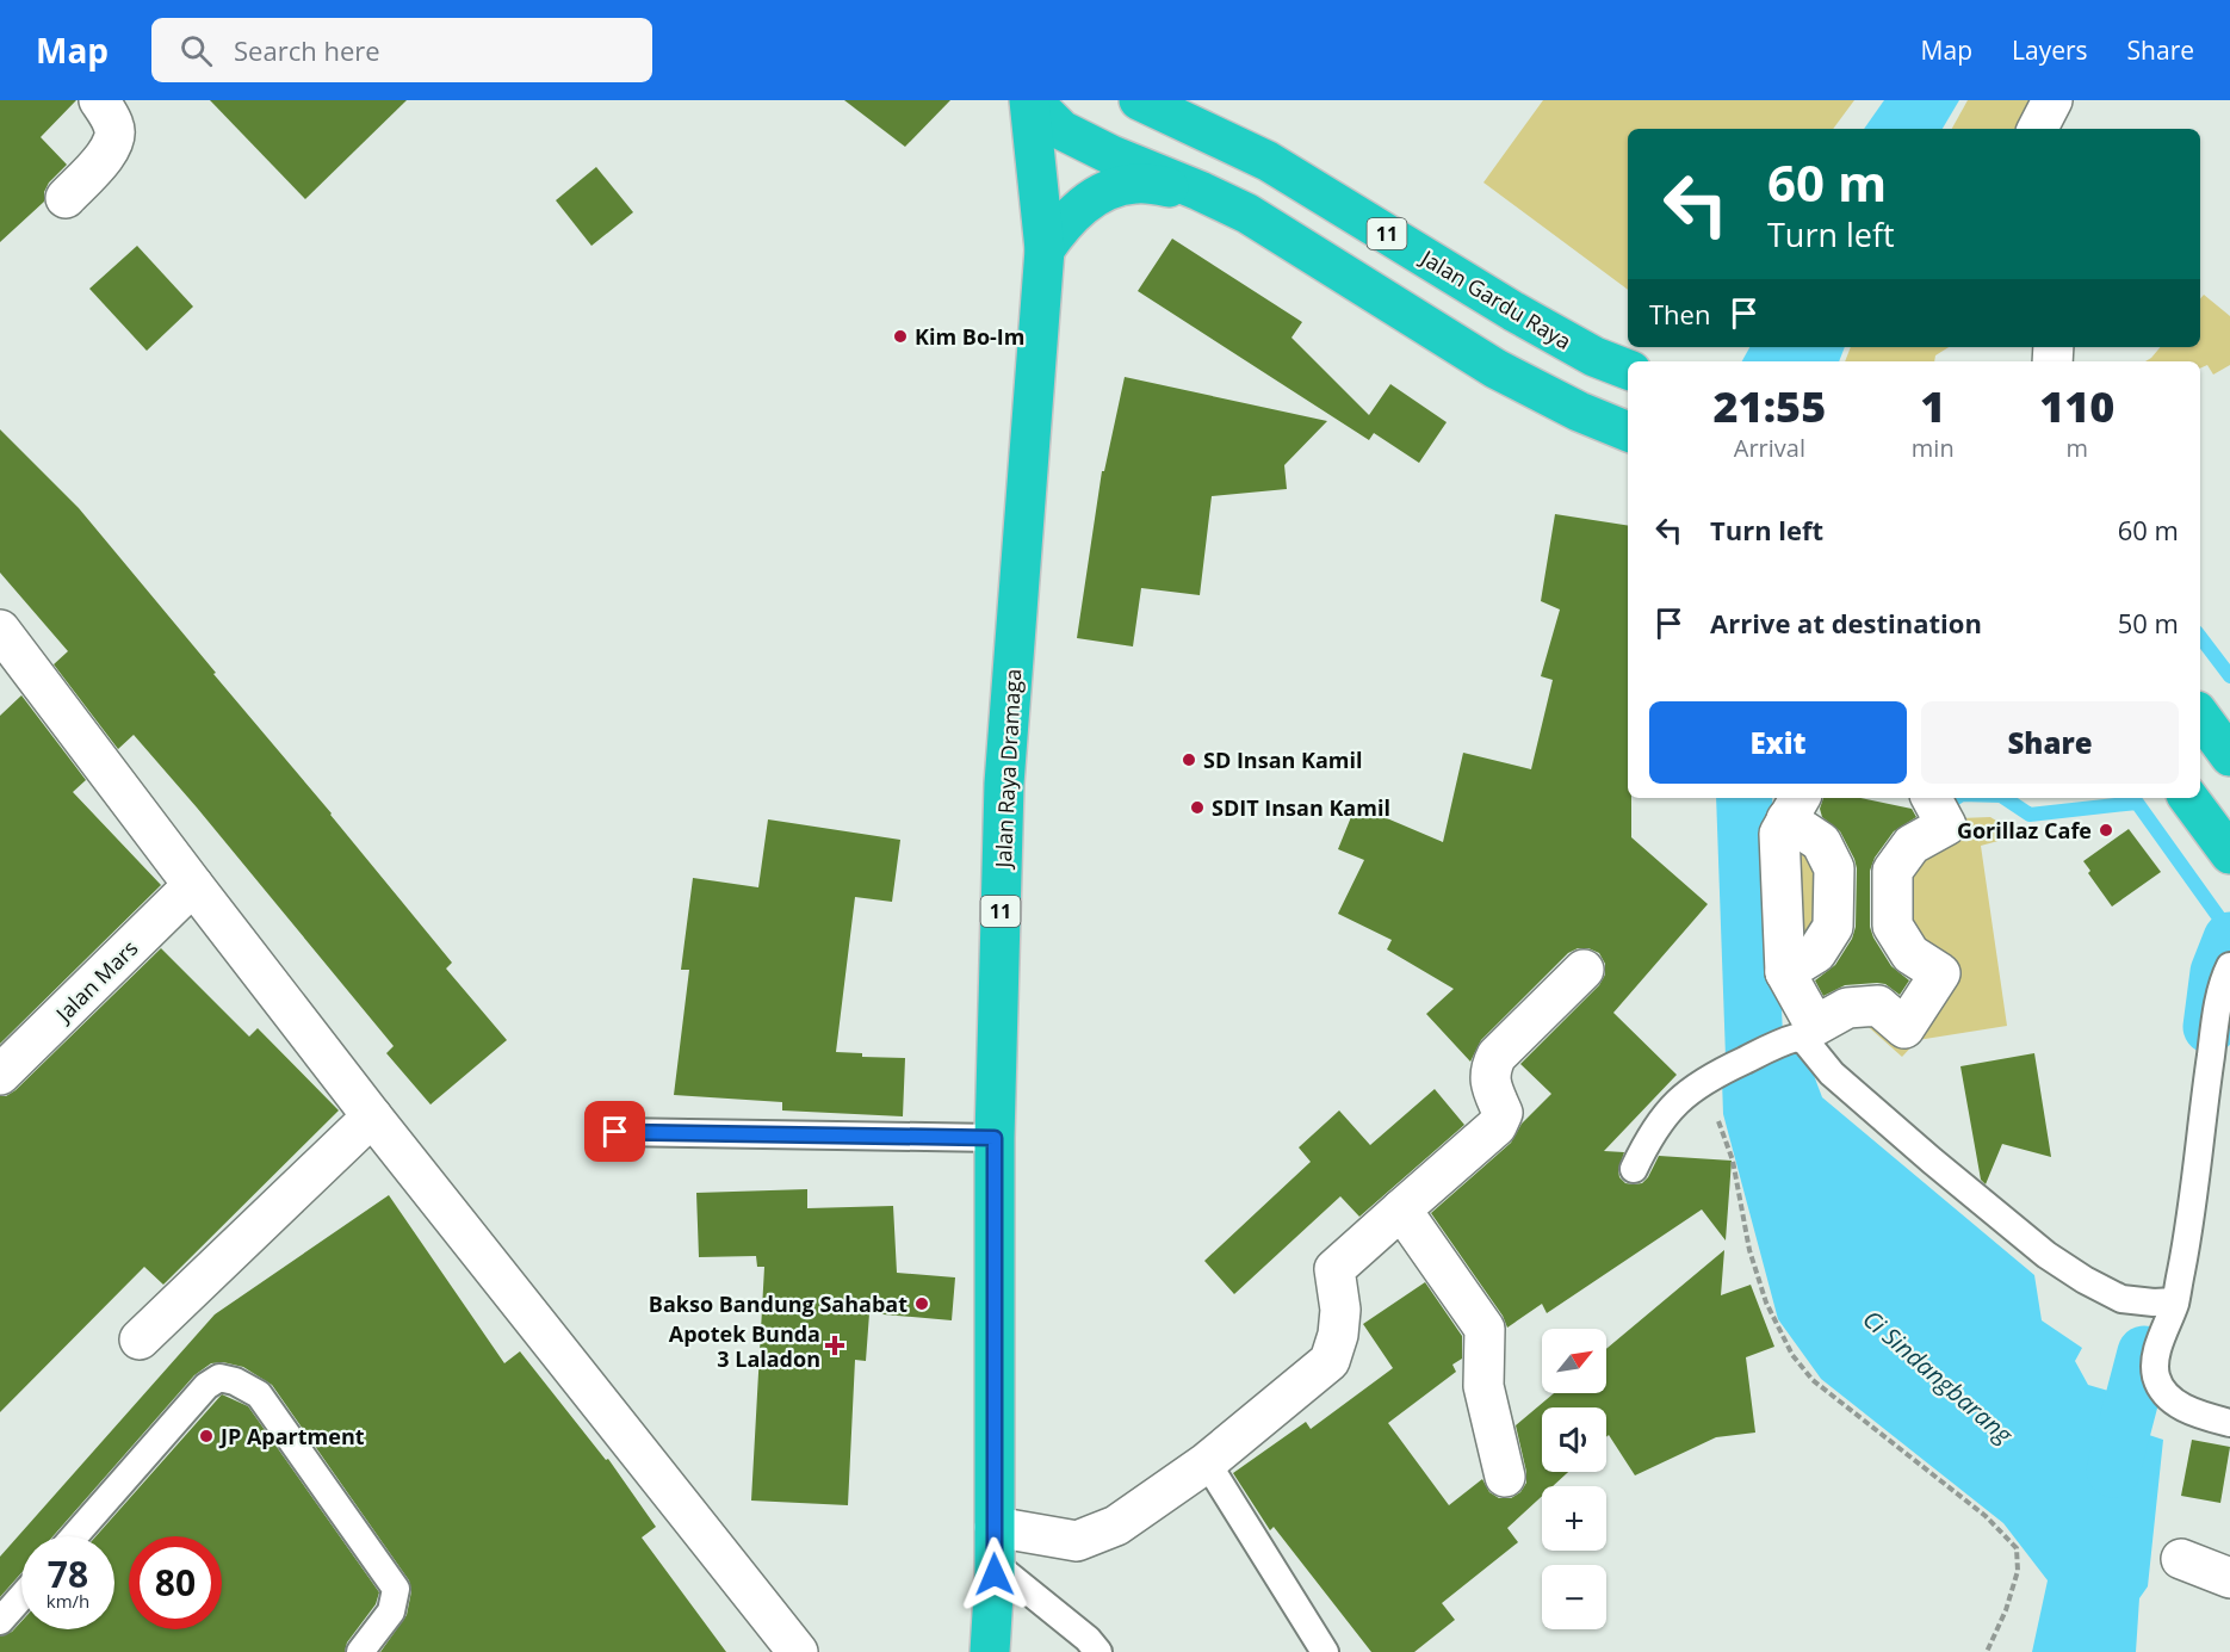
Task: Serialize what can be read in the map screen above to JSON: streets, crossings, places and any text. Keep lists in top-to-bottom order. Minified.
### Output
{"streets":{"highway":["11","Jalan Gardu Raya","Jalan Raya Dramaga"],"street":["Jalan Mars"]},"crossings":[["11","Jalan Raya Dramaga"]],"water":["Ci Sindangbarang"],"places":{"other":["Kim Bo-Im","SD Insan Kamil","SDIT Insan Kamil","Gorillaz Cafe","Bakso Bandung Sahabat","JP Apartment"],"health":["Apotek Bunda 3 Laladon"]},"north":"top right","page":{"header":"Map","search":"Search here","nav":["Map","Layers","Share"],"turn":["60 m","Turn left"],"then":"Then","eta":["21:55","Arrival","1","min","110","m"],"list":[{"name":"Turn left","value":"60 m"},{"name":"Arrive at destination","value":"50 m"}],"buttons":["Exit","Share"],"map_buttons":["+","−"],"speed":"78 km/h","limit":"80"}}
